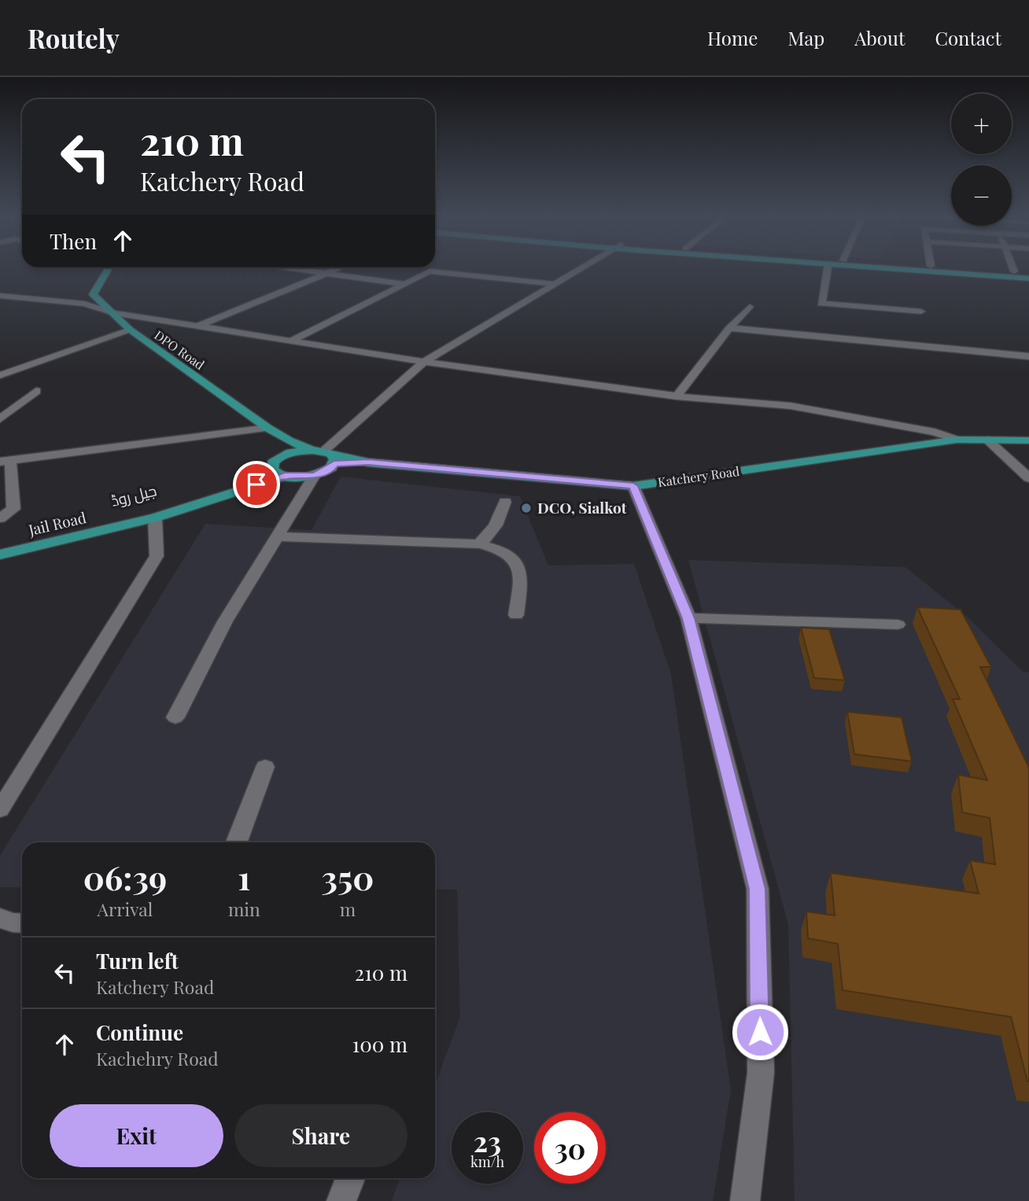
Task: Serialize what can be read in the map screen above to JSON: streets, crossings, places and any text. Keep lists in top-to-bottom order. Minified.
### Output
{"streets":{"main road":["DPO Road","Katchery Road","جیل روڈ","Jail Road"]},"crossings":[["DPO Road","Katchery Road"]],"places":["DCO, Sialkot"],"page":{"header":"Routely","nav":["Home","Map","About","Contact"],"map_buttons":["+","−"],"turn":["210 m","Katchery Road"],"then":"Then","eta":["06:39","Arrival","1","min","350","m"],"list":[{"name":"Turn left","note":"Katchery Road","value":"210 m"},{"name":"Continue","note":"Kachehry Road","value":"100 m"}],"buttons":["Exit","Share"],"speed":"23 km/h","limit":"30"}}
